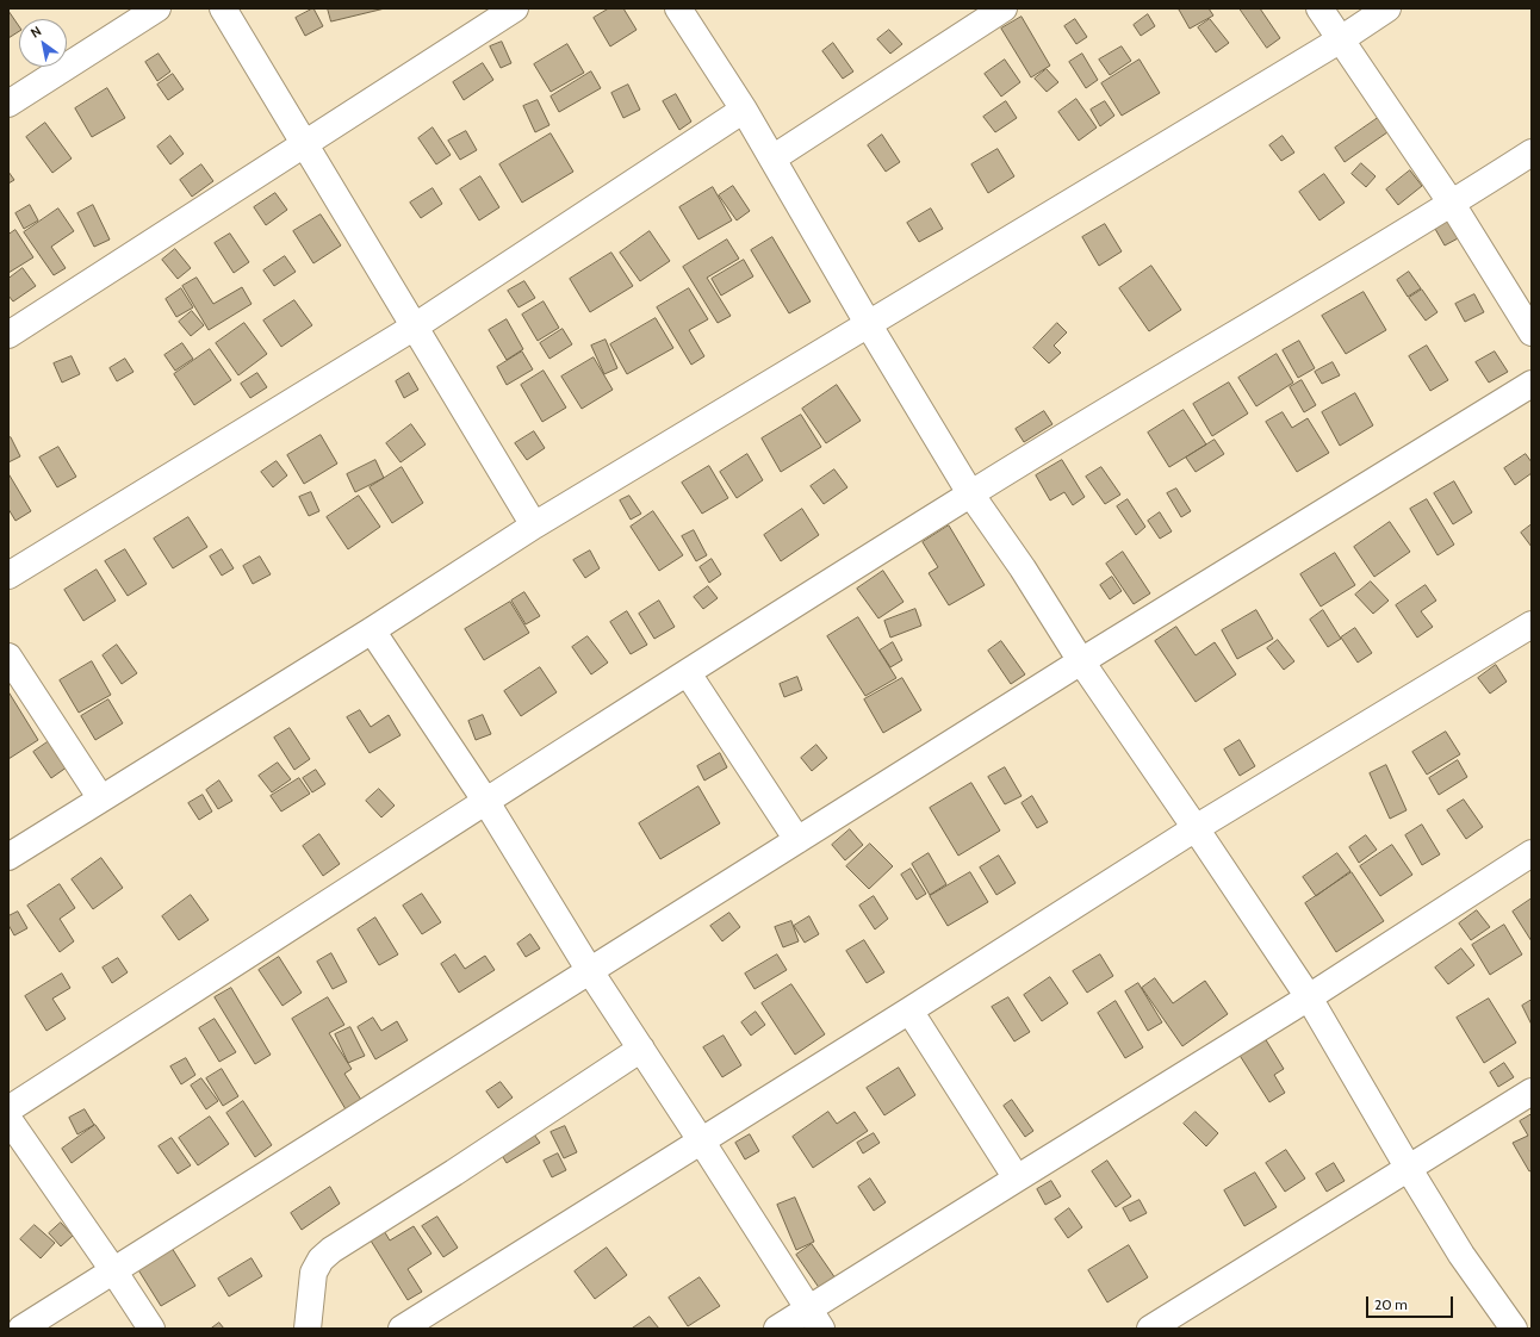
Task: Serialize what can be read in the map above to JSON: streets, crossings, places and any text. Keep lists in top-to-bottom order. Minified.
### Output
{"scale_bar":"20 m","north":"top left"}
